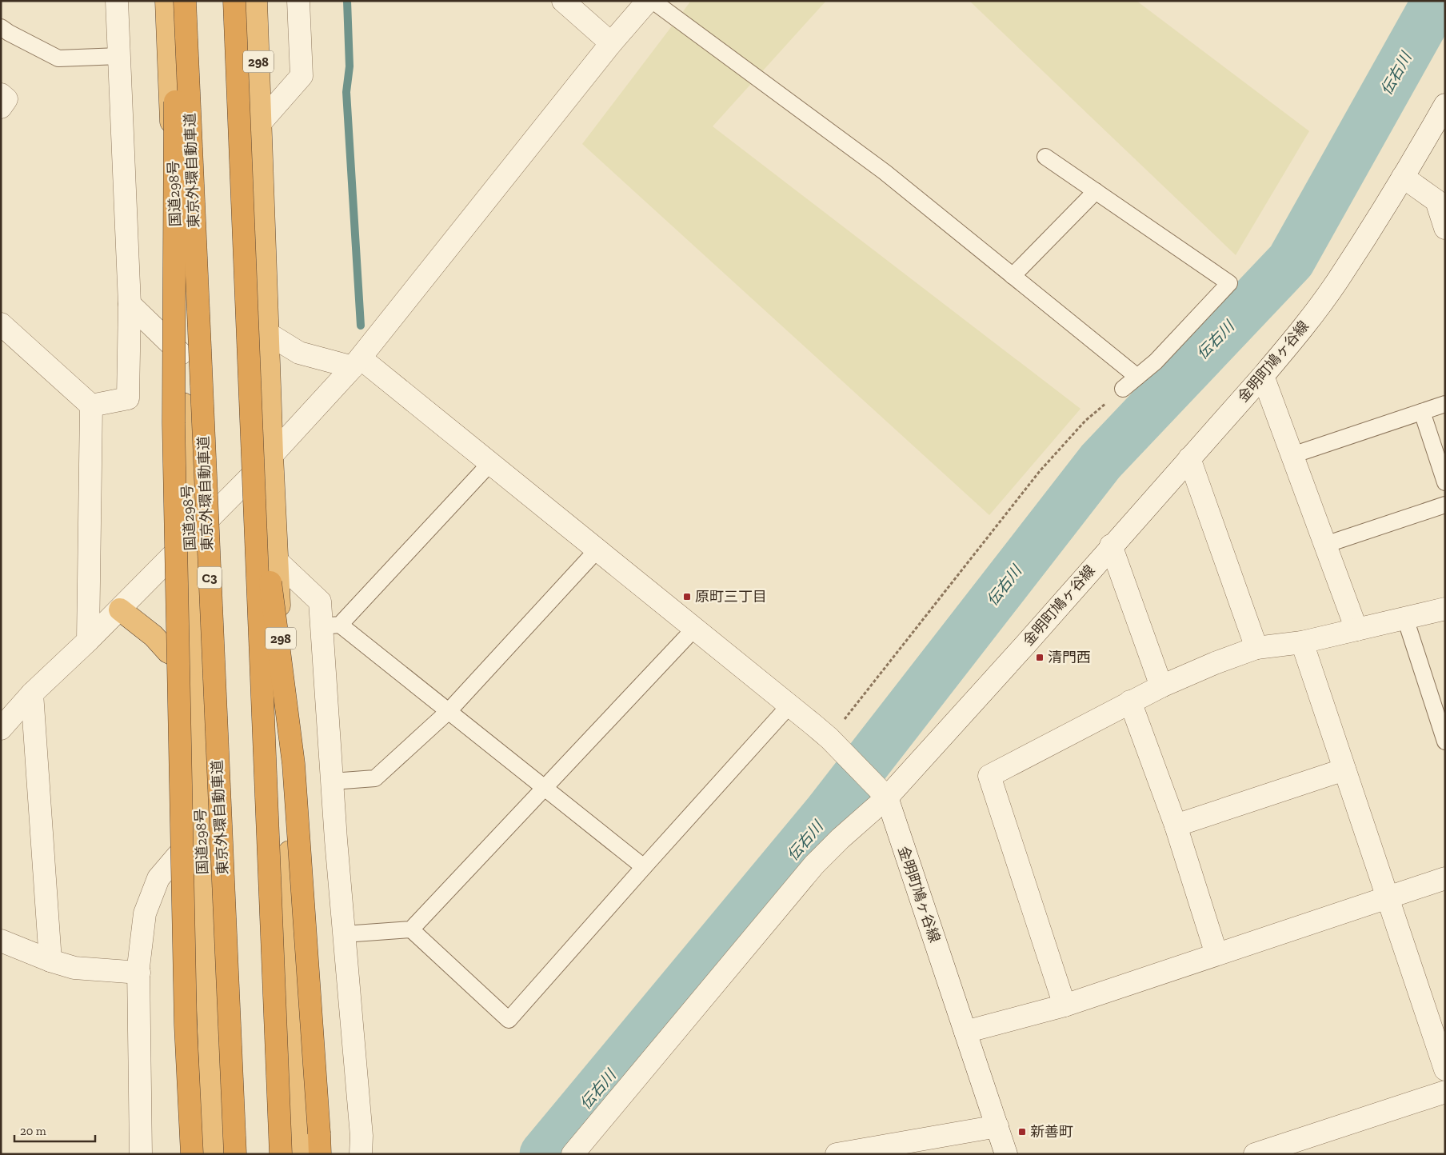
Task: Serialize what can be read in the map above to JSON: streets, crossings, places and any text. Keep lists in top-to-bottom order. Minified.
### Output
{"streets":{"highway":["298","東京外環自動車道","国道298号","C3"],"street":["金明町鳩ヶ谷線"]},"water":["伝右川"],"places":{"transit":["原町三丁目","清門西","新善町"]},"scale_bar":"20 m"}
